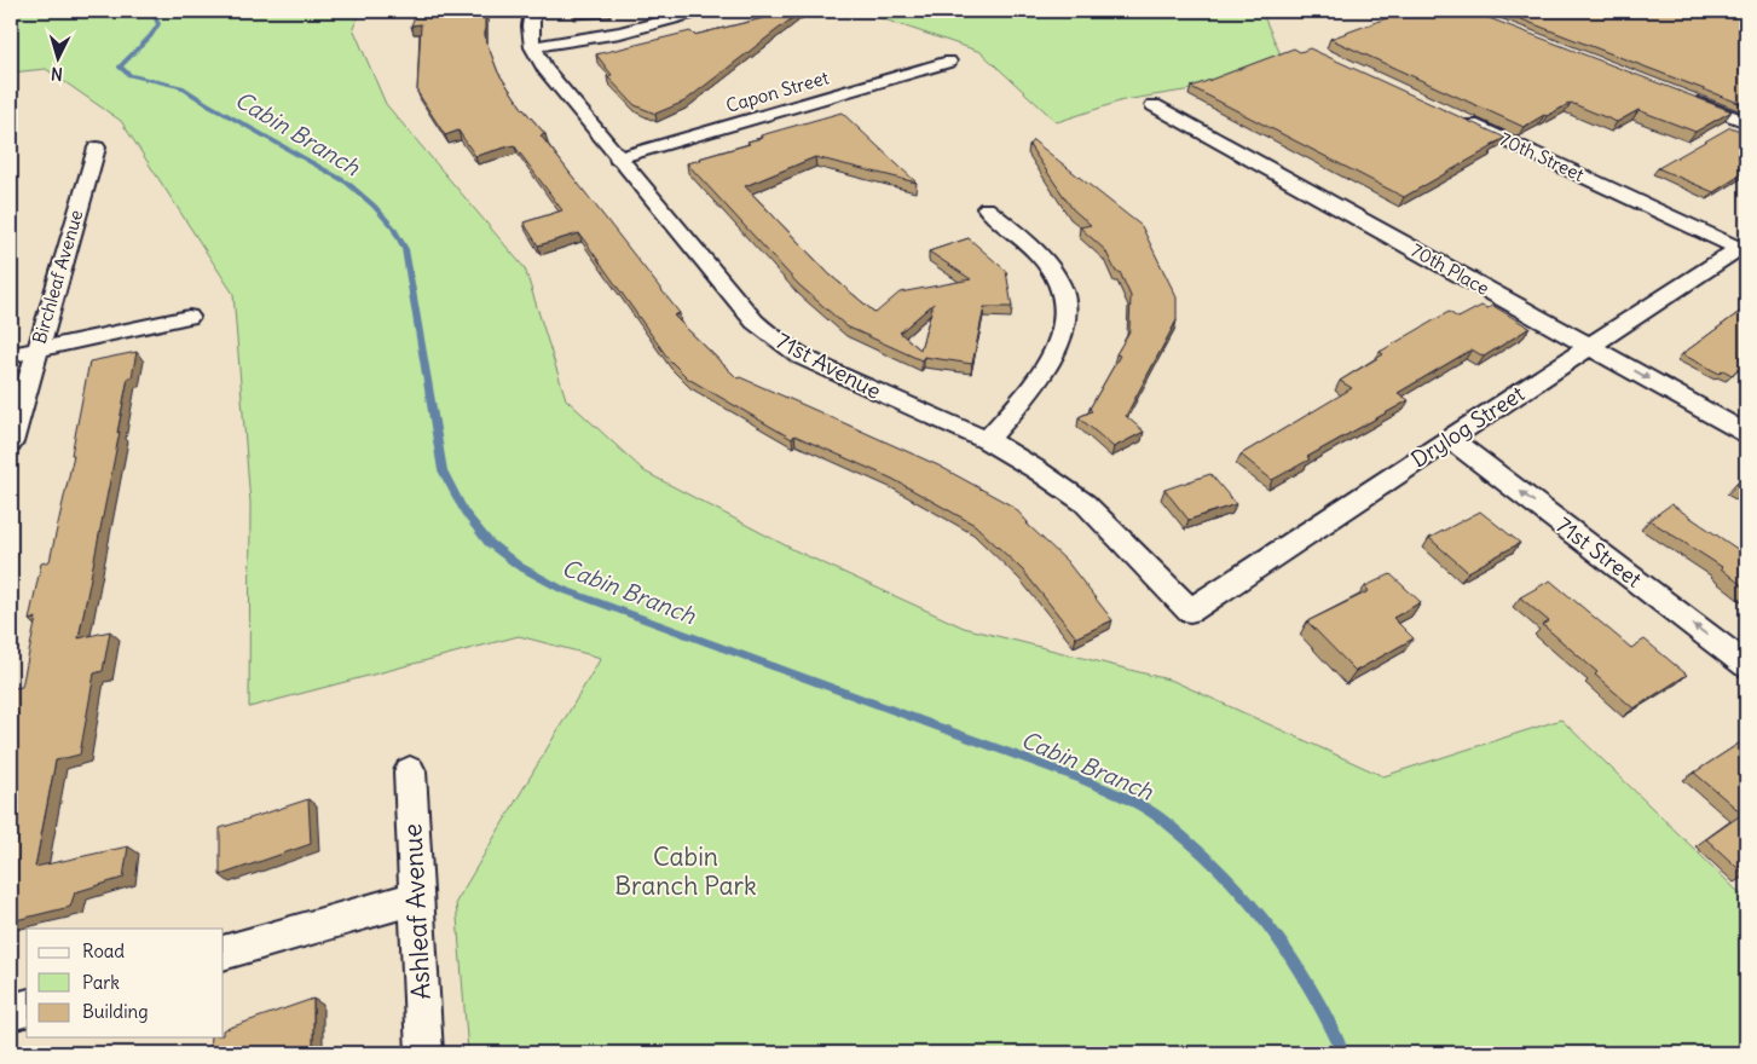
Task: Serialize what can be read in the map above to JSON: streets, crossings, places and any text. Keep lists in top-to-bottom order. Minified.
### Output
{"streets":{"street":["Capon Street","70th Street","70th Place","Birchleaf Avenue","71st Avenue","Drylog Street","71st Street","Ashleaf Avenue"]},"crossings":[["Capon Street","71st Avenue"],["70th Street","Drylog Street"],["70th Place","Drylog Street"],["71st Avenue","Drylog Street"],["Drylog Street","71st Street"]],"one_way":["71st Street"],"water":["Cabin Branch"],"parks":["Cabin Branch Park"],"legend":["Road","Park","Building"],"north":"bottom"}
